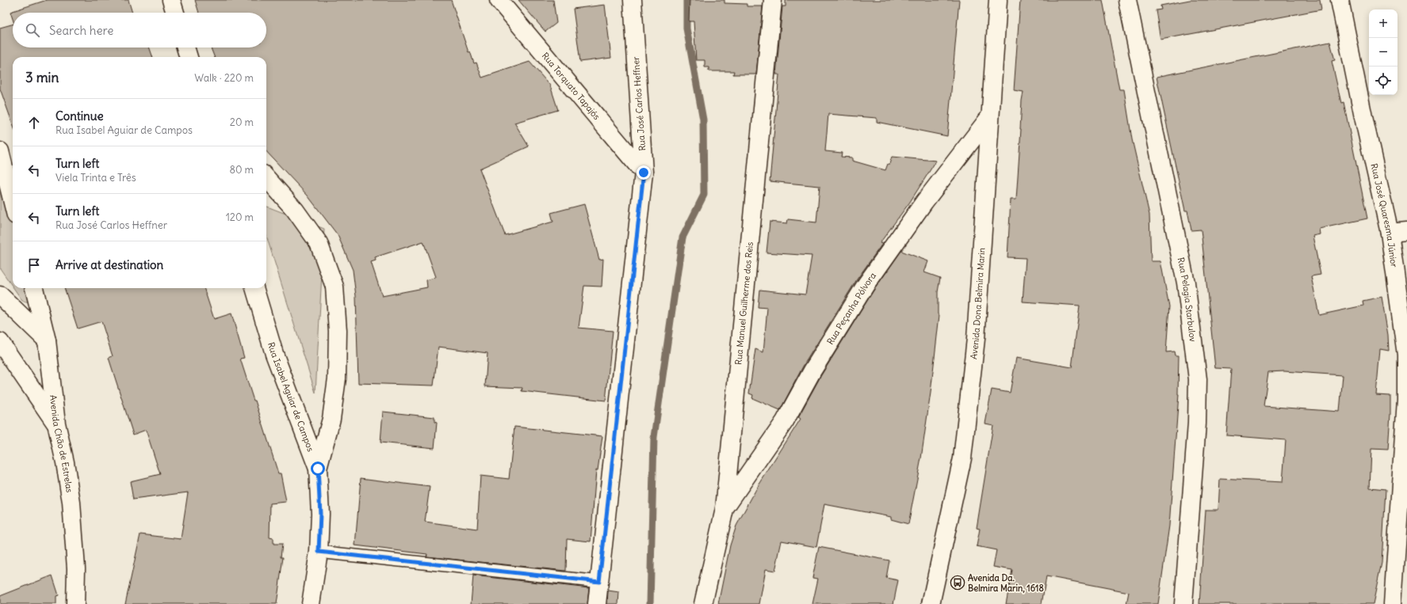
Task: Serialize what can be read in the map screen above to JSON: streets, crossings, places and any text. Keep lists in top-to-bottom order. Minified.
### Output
{"streets":{"street":["Rua Torquato Tapajós","Rua José Carlos Heffner","Rua José Quaresma Júnior","Rua Pelagia Starbulov","Rua Manuel Guilherme dos Reis","Avenida Dona Belmira Marin","Rua Peçanha Pólvora","Rua Isabel Aguiar de Campos","Avenida Chão de Estrelas"]},"crossings":[["Rua Torquato Tapajós","Rua José Carlos Heffner"],["Rua Manuel Guilherme dos Reis","Rua Peçanha Pólvora"],["Avenida Dona Belmira Marin","Rua Peçanha Pólvora"]],"places":{"bus stop":["Avenida Da. Belmira Marin, 1618"]},"page":{"map_buttons":["+","−"],"search":"Search here","heading":["3 min","Walk · 220 m"],"list":[["Continue","Rua Isabel Aguiar de Campos","20 m"],["Turn left","Viela Trinta e Três","80 m"],["Turn left","Rua José Carlos Heffner","120 m"],"Arrive at destination"]}}
